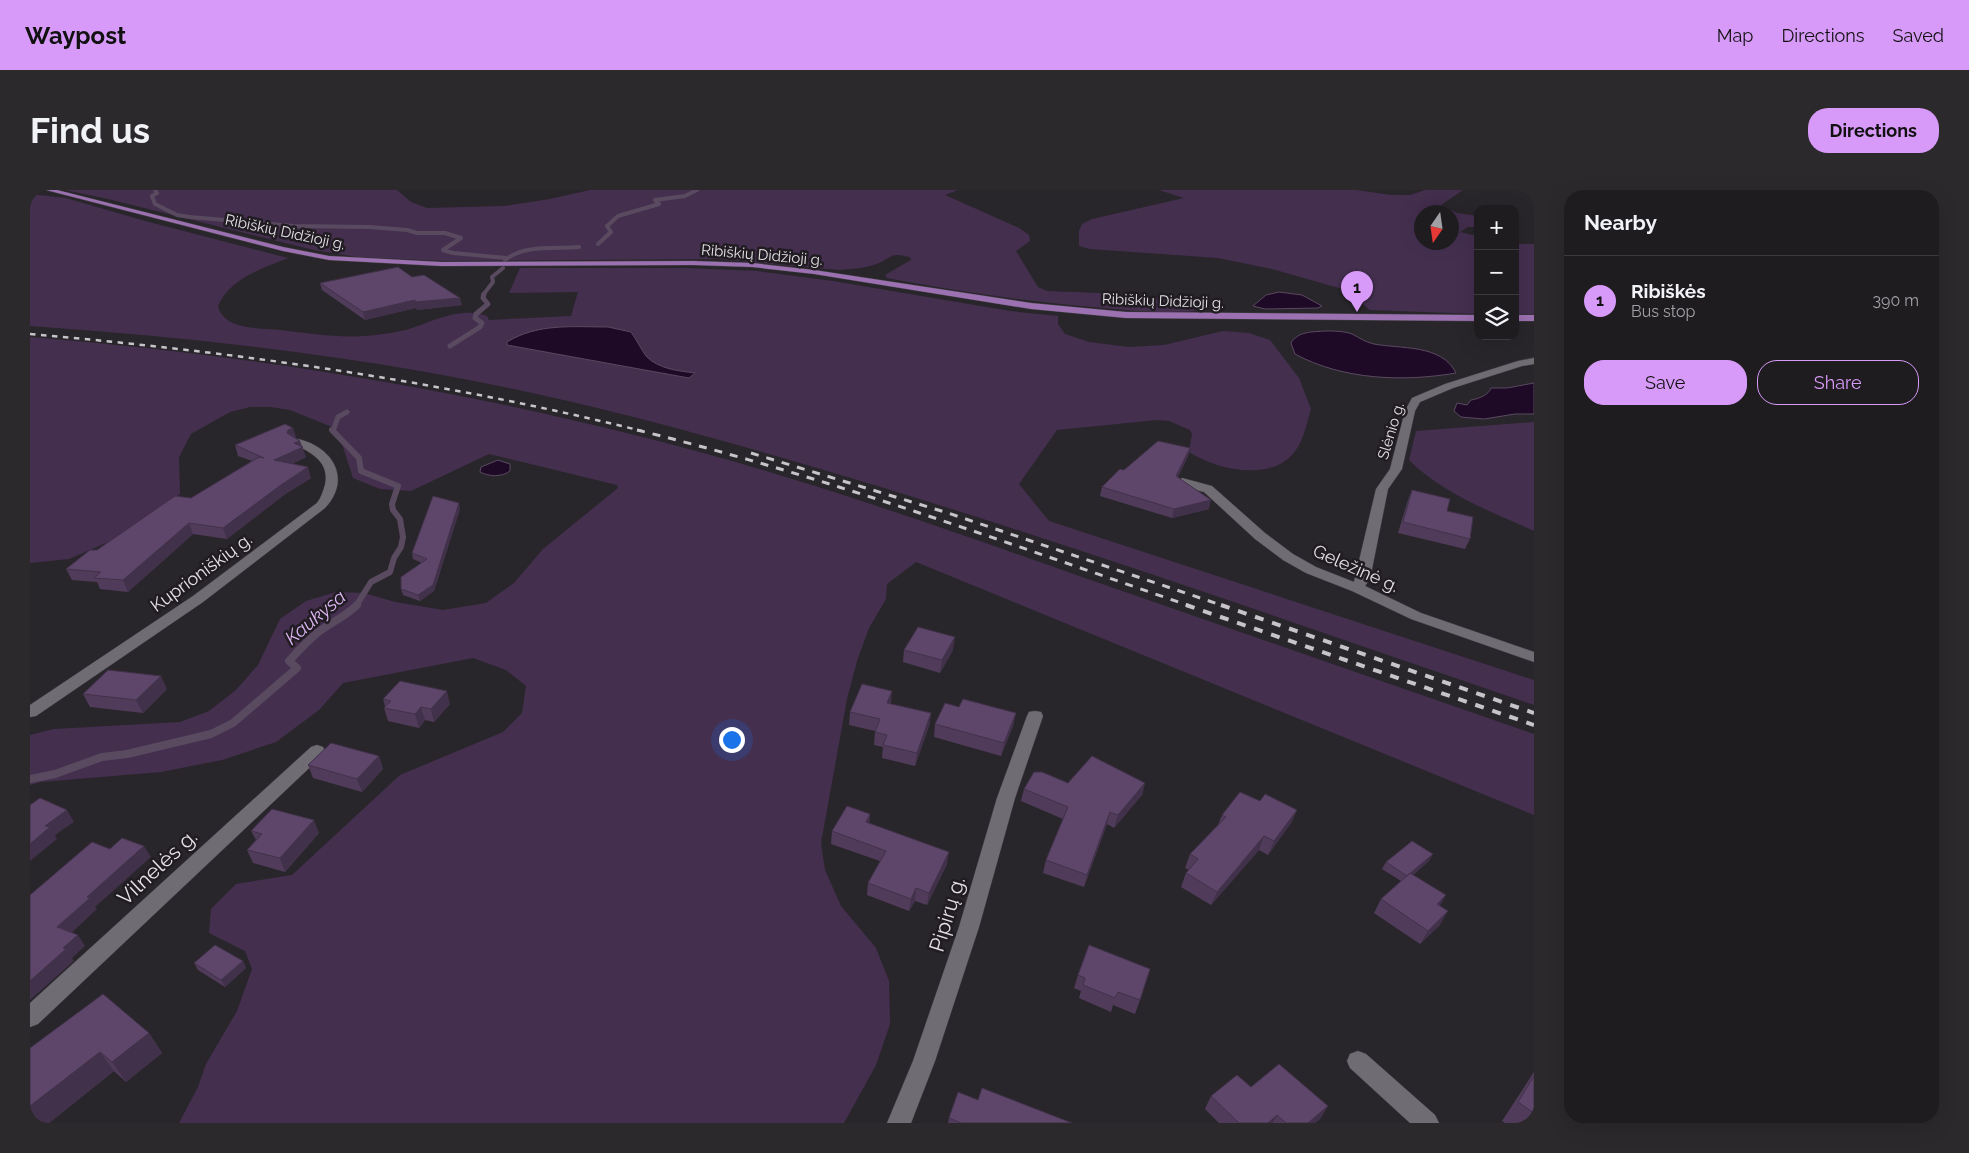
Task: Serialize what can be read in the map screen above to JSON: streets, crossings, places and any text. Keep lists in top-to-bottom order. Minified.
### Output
{"streets":{"main road":["Ribiškių Didžioji g."],"street":["Slėnio g.","Geležinė g.","Kuprioniškių g.","Vilnelės g.","Pipirų g."]},"crossings":[["Slėnio g.","Geležinė g."]],"water":["Kaukysa"],"north":"bottom","page":{"header":"Waypost","nav":["Map","Directions","Saved"],"buttons":["Directions",["Save","Share"]],"title":"Find us","heading":"Nearby","map_buttons":["+","−"],"list":[{"mark":"1","name":"Ribiškės","note":"Bus stop","value":"390 m"}],"pins":"1"}}
